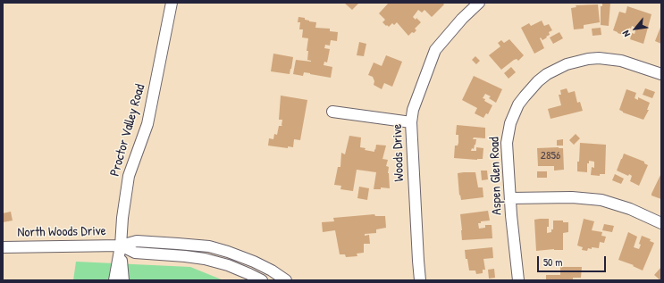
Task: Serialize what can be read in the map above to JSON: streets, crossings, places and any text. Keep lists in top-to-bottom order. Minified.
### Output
{"streets":{"street":["Proctor Valley Road","Woods Drive","Aspen Glen Road","North Woods Drive"]},"crossings":[["Proctor Valley Road","North Woods Drive"]],"house_numbers":["2856"],"scale_bar":"50 m","north":"bottom left"}
